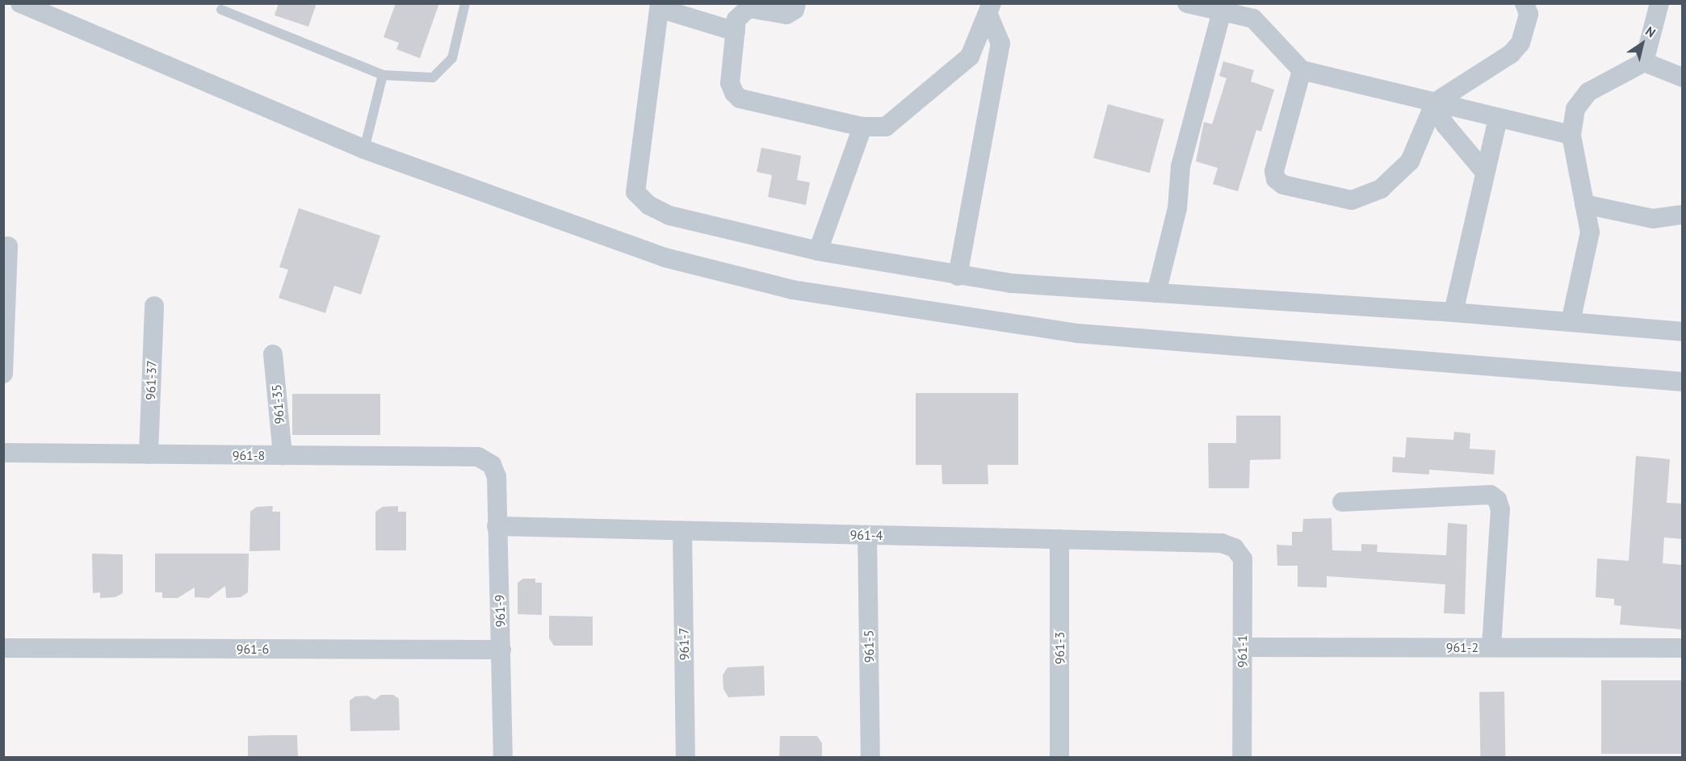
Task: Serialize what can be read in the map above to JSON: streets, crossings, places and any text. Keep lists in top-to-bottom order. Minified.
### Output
{"streets":{"street":["961-37","961-35","961-8","961-4","961-9","961-7","961-5","961-2","961-3","961-6","961-1"]},"crossings":[["961-37","961-8"],["961-35","961-8"],["961-8","961-9"],["961-4","961-9"],["961-4","961-7"],["961-4","961-5"],["961-4","961-3"],["961-4","961-1"],["961-9","961-6"],["961-2","961-1"]],"north":"top right"}
